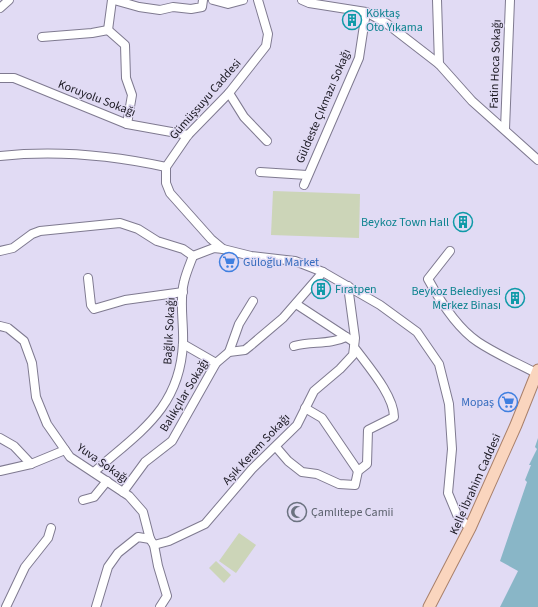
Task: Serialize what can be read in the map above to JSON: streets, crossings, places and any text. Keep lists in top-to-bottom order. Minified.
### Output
{"streets":{"main road":["Kelle İbrahim Caddesi"],"street":["Fatin Hoca Sokağı","Koruyolu Sokağı","Gümüşsuyu Caddesi","Güldeste Çıkmazı Sokağı","Bağlık Sokağı","Balıkçılar Sokağı","Aşık Kerem Sokağı","Yuva Sokağı"]},"crossings":[["Koruyolu Sokağı","Gümüşsuyu Caddesi"],["Bağlık Sokağı","Yuva Sokağı"],["Balıkçılar Sokağı","Yuva Sokağı"],["Aşık Kerem Sokağı","Yuva Sokağı"]],"places":{"building":["Köktaş Oto Yıkama","Beykoz Town Hall","Fıratpen","Beykoz Belediyesi Merkez Binası"],"supermarket":["Güloğlu Market","Mopaş"],"mosque":["Çamlıtepe Camii"]}}
